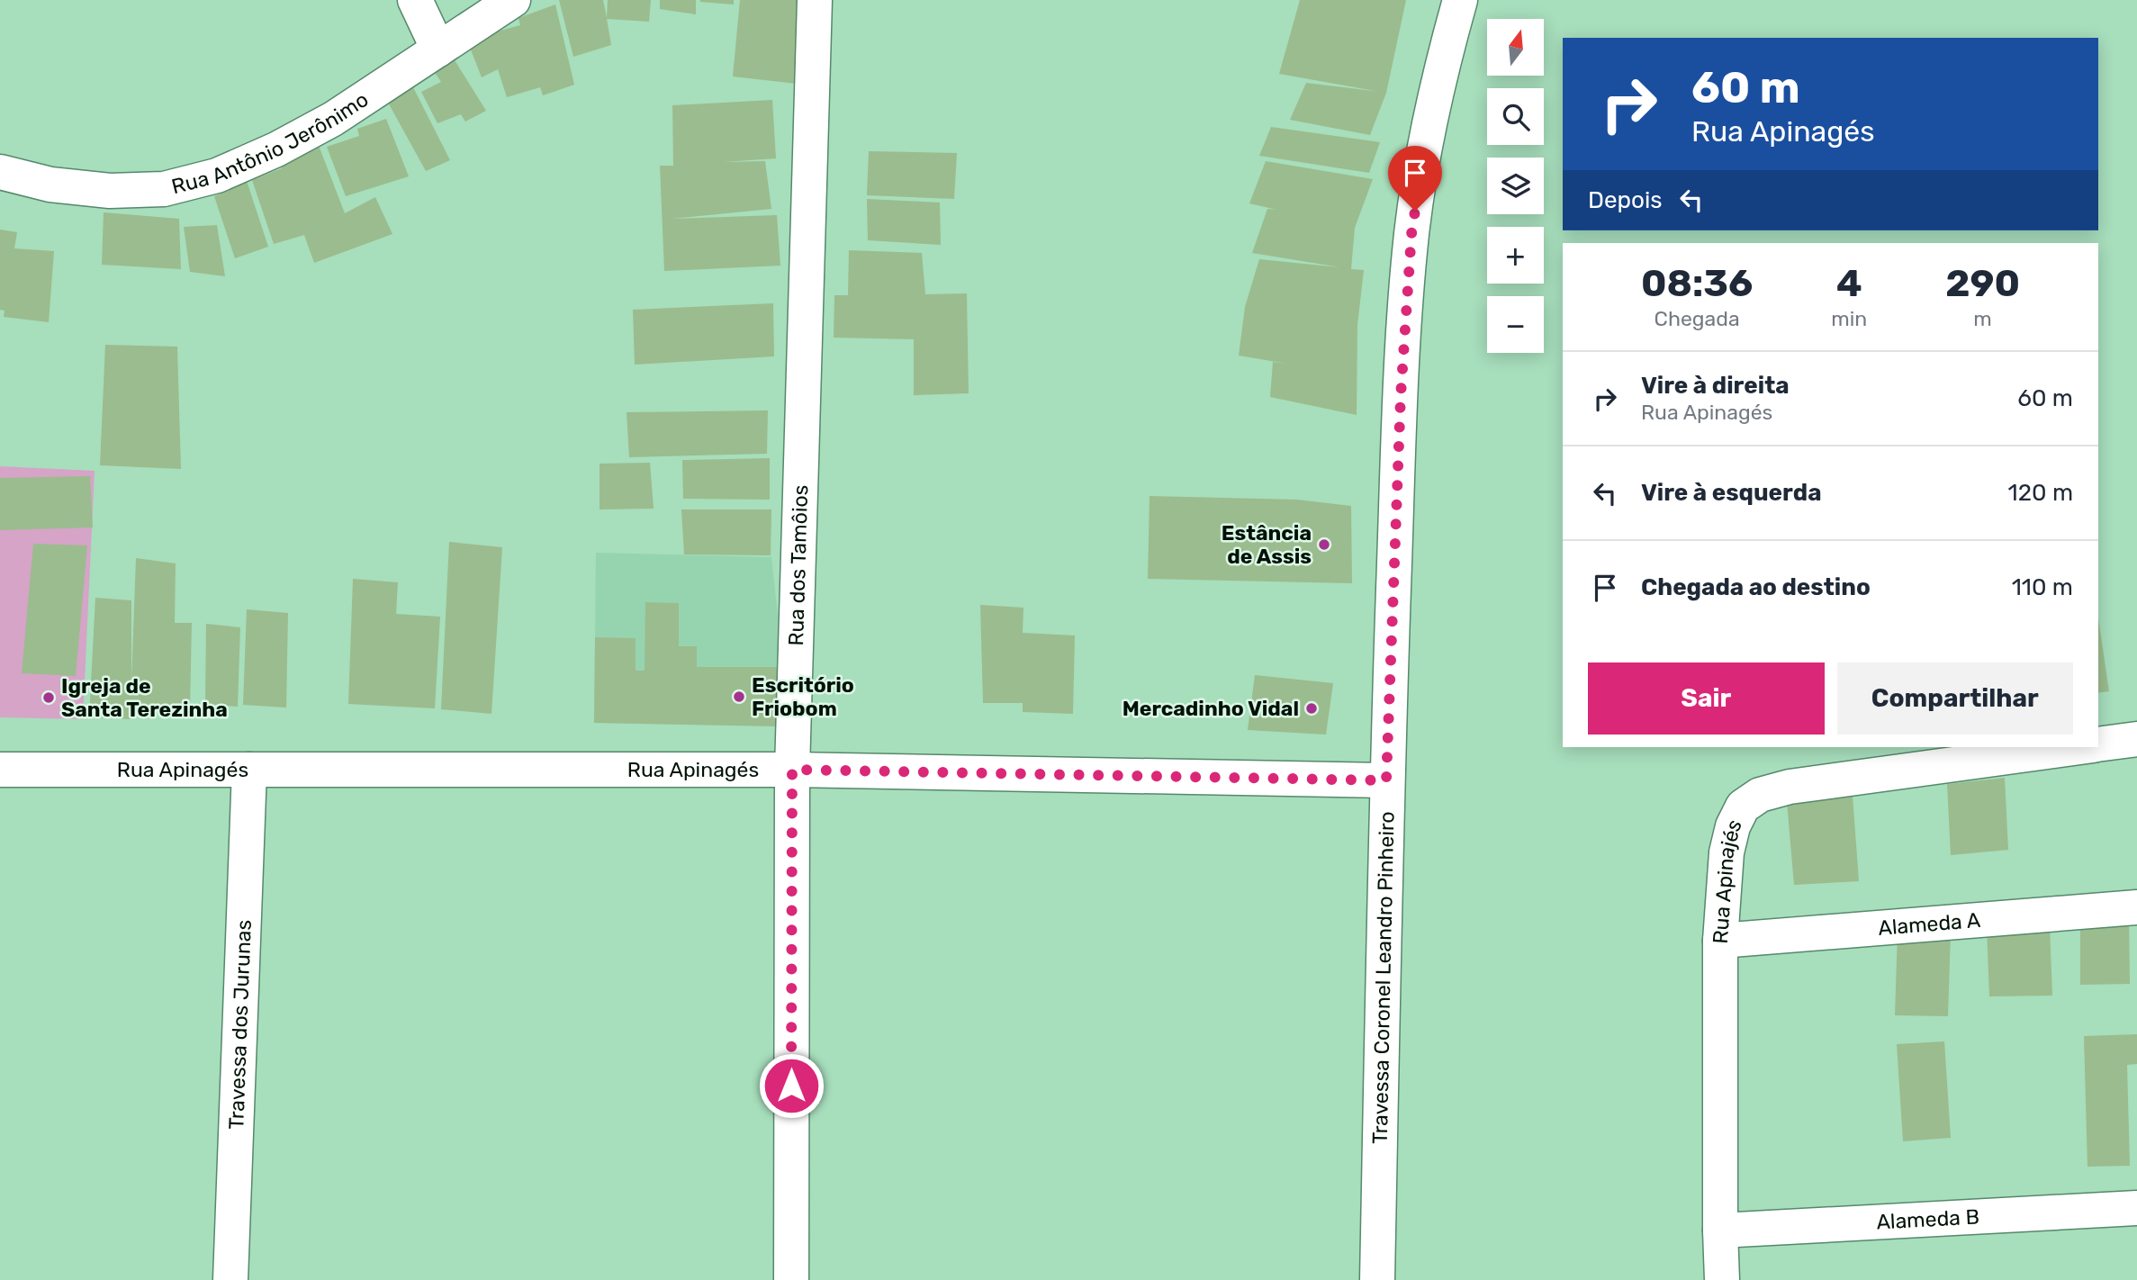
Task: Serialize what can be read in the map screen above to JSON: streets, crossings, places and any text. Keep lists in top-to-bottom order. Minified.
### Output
{"streets":{"street":["Rua Antônio Jerônimo","Rua dos Tamôios","Rua Apinagés","Rua Apinajés","Alameda A","Travessa Coronel Leandro Pinheiro","Travessa dos Jurunas","Alameda B"]},"crossings":[["Rua dos Tamôios","Rua Apinagés"],["Rua Apinagés","Travessa Coronel Leandro Pinheiro"],["Rua Apinagés","Travessa dos Jurunas"],["Rua Apinajés","Alameda A"],["Rua Apinajés","Alameda B"]],"places":["Estância de Assis","Escritório Friobom","Igreja de Santa Terezinha","Mercadinho Vidal"],"north":"top","page":{"map_buttons":["+","−"],"turn":["60 m","Rua Apinagés"],"then":"Depois","eta":["08:36","Chegada","4","min","290","m"],"list":[{"name":"Vire à direita","note":"Rua Apinagés","value":"60 m"},{"name":"Vire à esquerda","value":"120 m"},{"name":"Chegada ao destino","value":"110 m"}],"buttons":["Sair","Compartilhar"]}}
